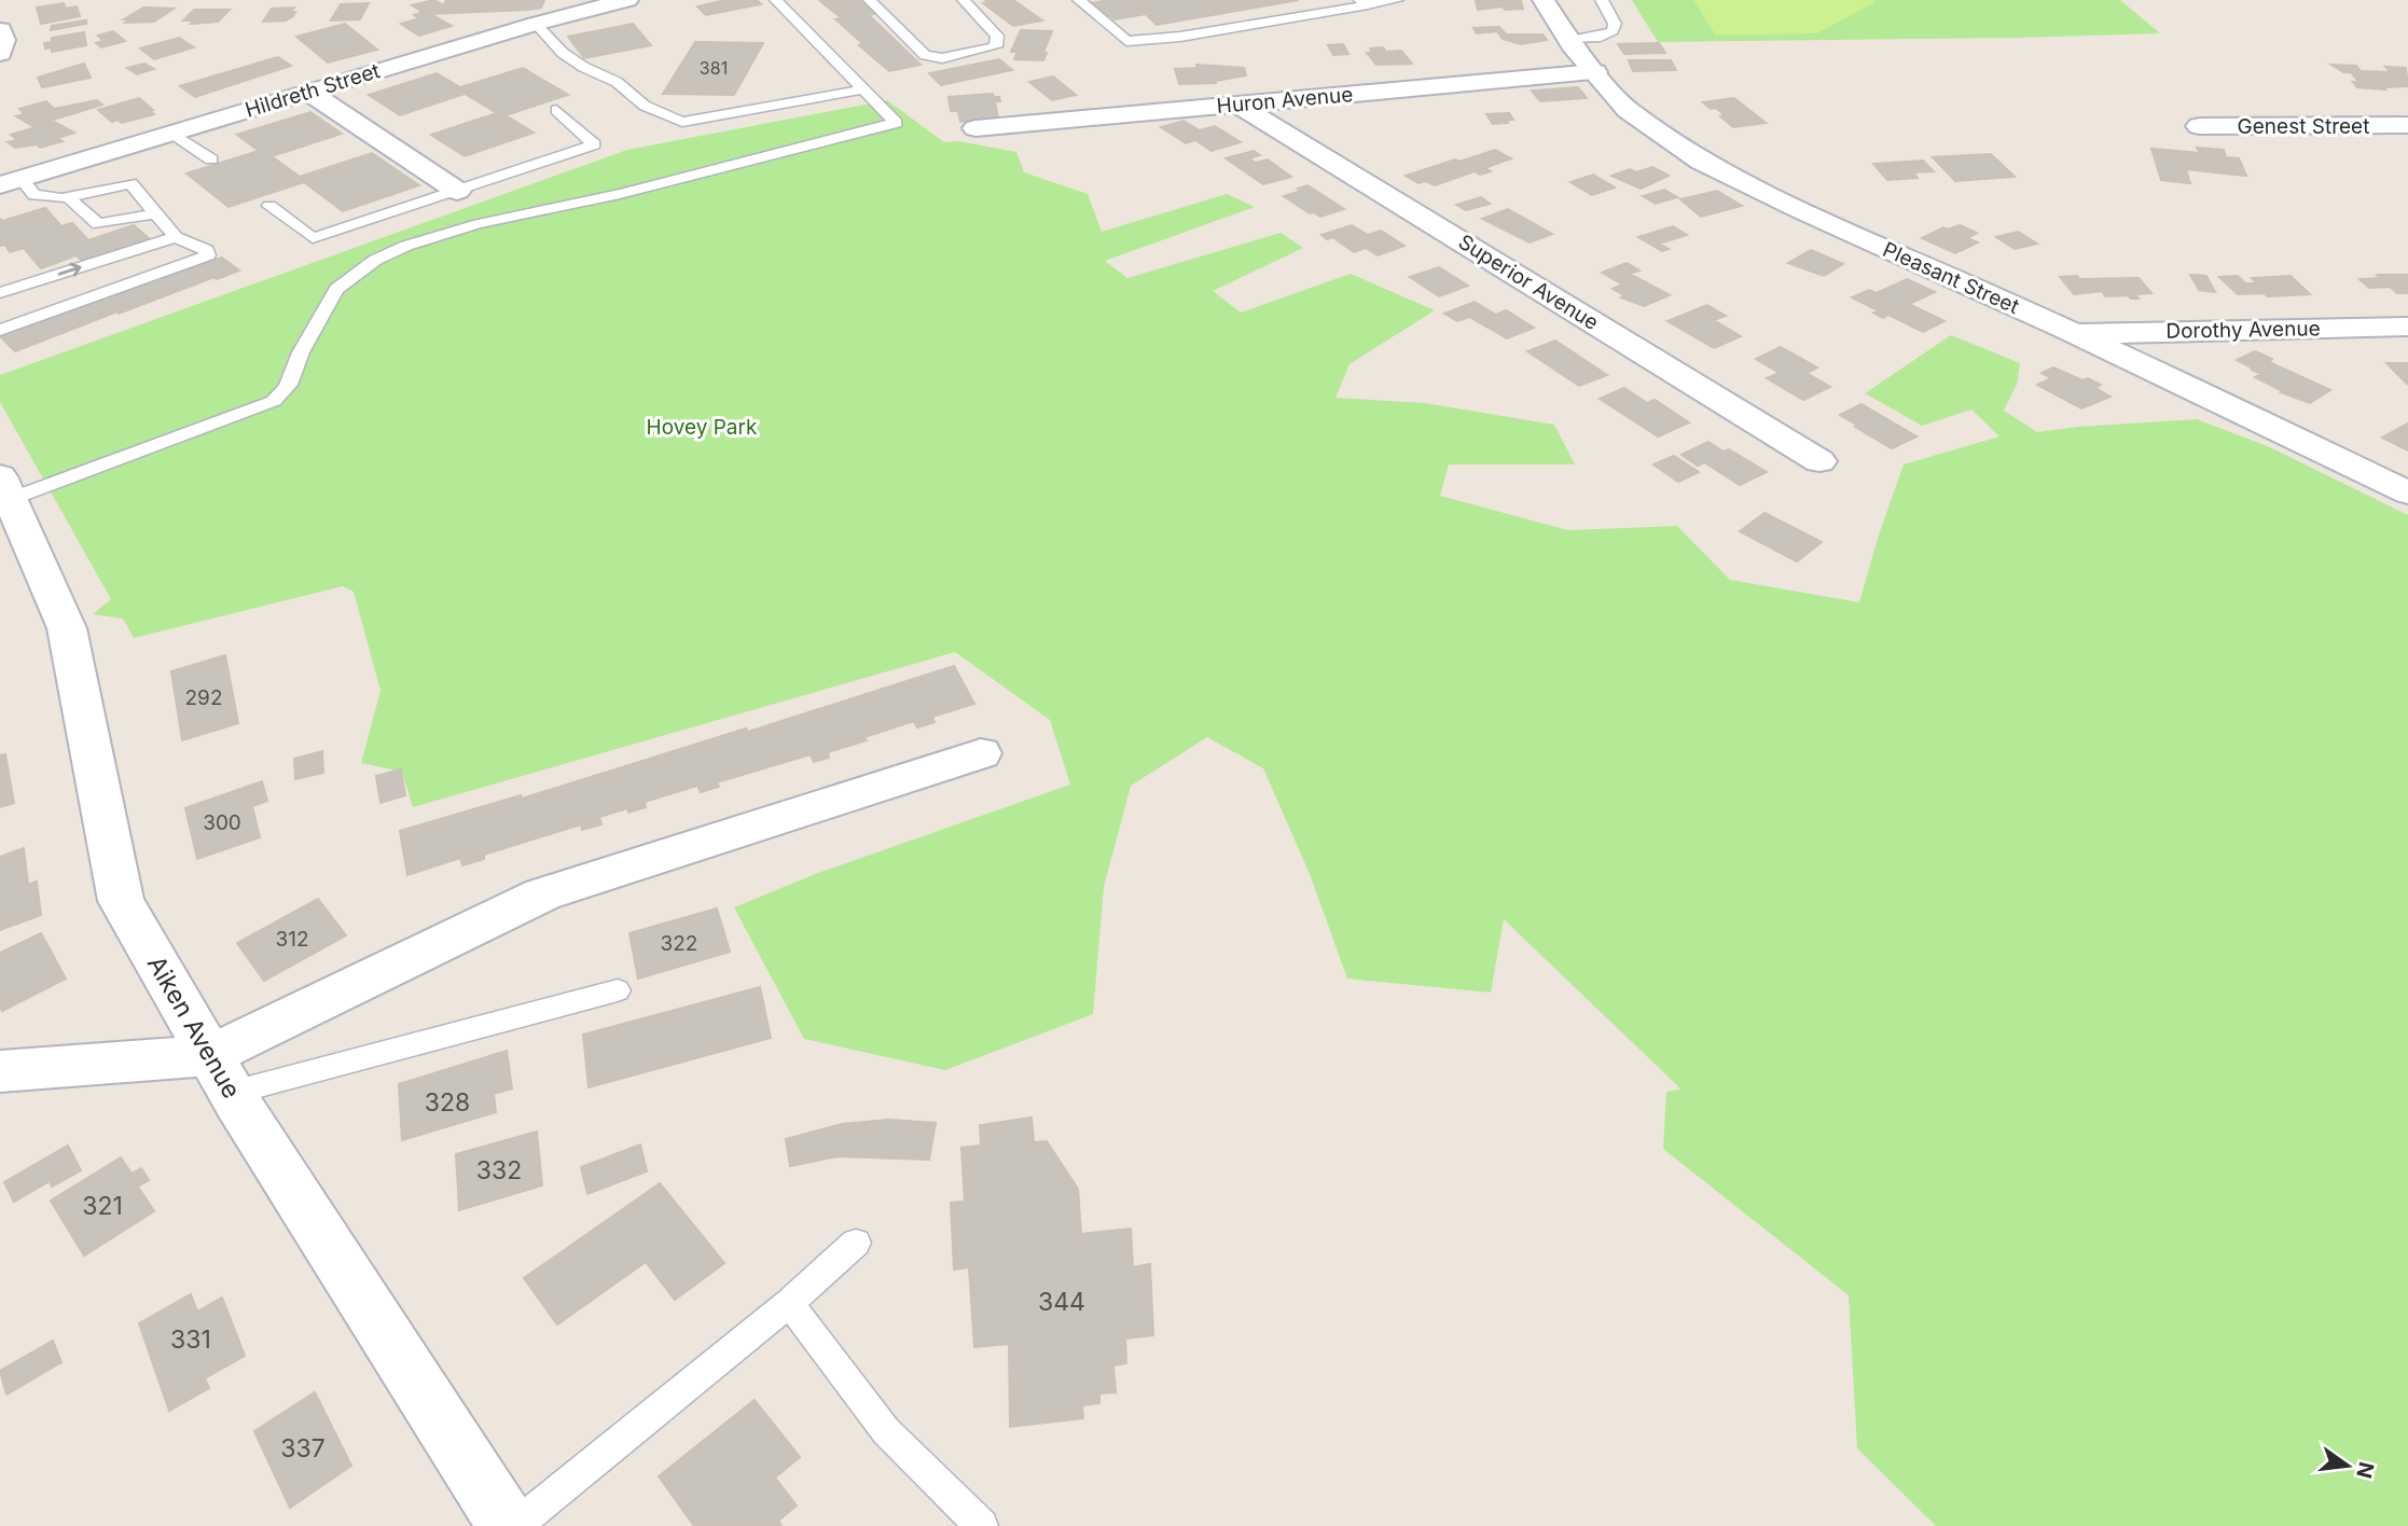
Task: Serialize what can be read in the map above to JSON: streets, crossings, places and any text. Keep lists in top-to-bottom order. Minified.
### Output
{"streets":{"street":["Hildreth Street","Huron Avenue","Genest Street","Pleasant Street","Superior Avenue","Dorothy Avenue","Aiken Avenue"]},"crossings":[["Huron Avenue","Pleasant Street"],["Huron Avenue","Superior Avenue"],["Pleasant Street","Dorothy Avenue"]],"parks":["Hovey Park"],"house_numbers":["381","292","300","312","322","328","332","321","344","331","337"],"north":"right"}
